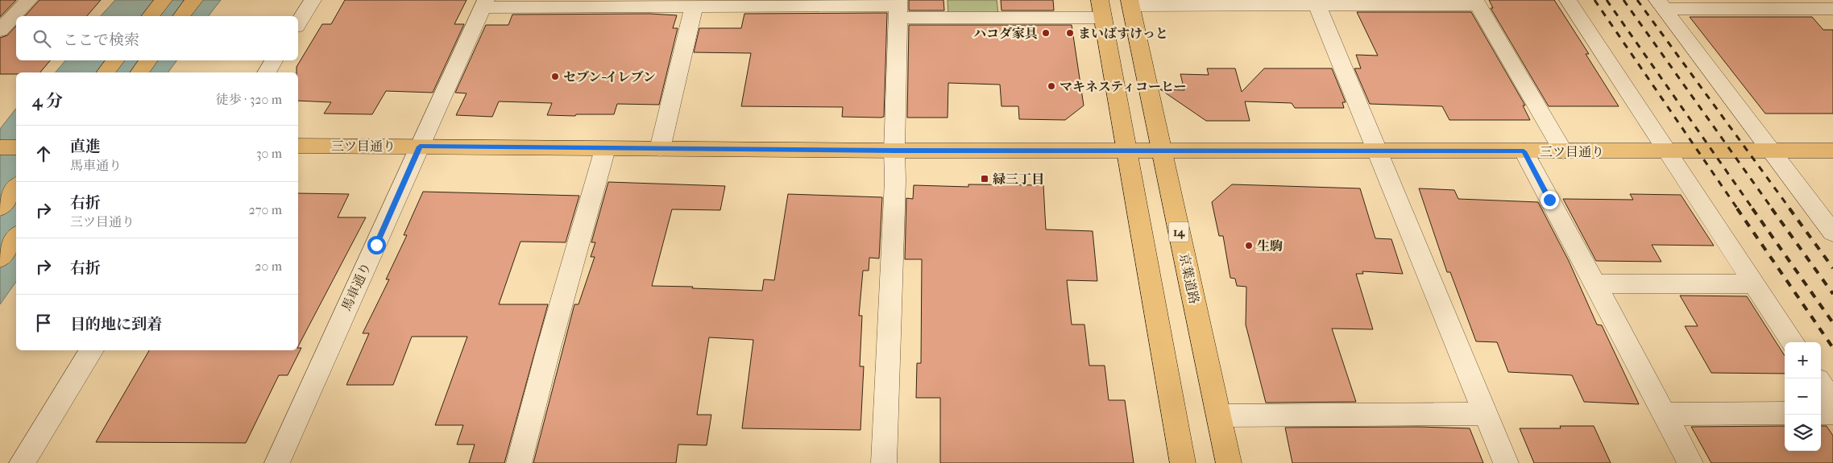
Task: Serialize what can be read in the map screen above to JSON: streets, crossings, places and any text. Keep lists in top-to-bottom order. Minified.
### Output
{"streets":{"main road":["三ツ目通り","14","京葉道路"],"street":["馬車通り"]},"crossings":[["三ツ目通り","京葉道路"],["三ツ目通り","馬車通り"]],"places":{"other":["ハコダ家具","まいばすけっと","セブン-イレブン","マキネスティコーヒー","生駒"],"transit":["緑三丁目"]},"page":{"search":"ここで検索","heading":["4 分","徒歩 · 320 m"],"list":[["直進","馬車通り","30 m"],["右折","三ツ目通り","270 m"],["右折","20 m"],"目的地に到着"],"map_buttons":["+","−"]}}
